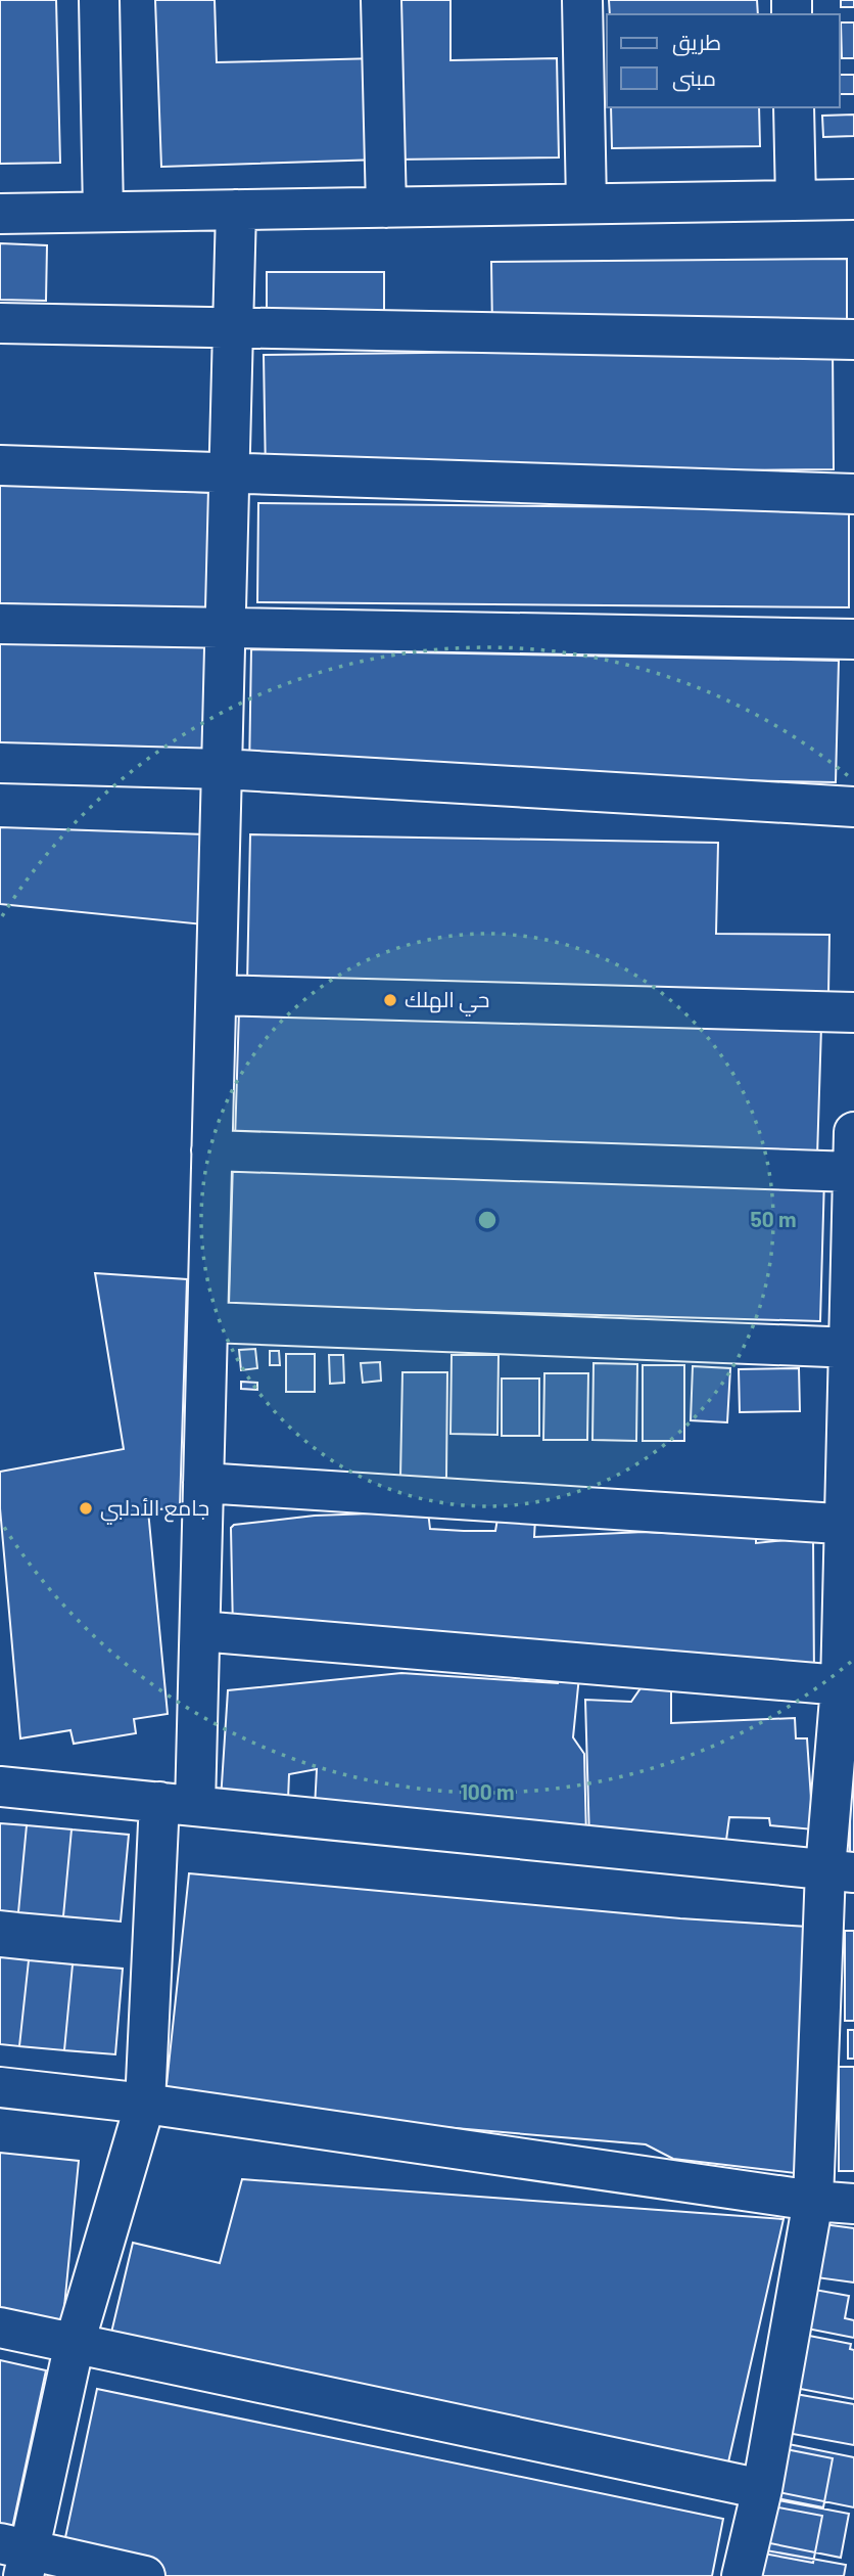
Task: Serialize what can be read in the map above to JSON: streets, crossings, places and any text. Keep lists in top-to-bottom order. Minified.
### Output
{"places":["حي الهلك","جامع الأدلبي"],"legend":["طريق","مبنى"],"rings":["50 m","100 m"]}
